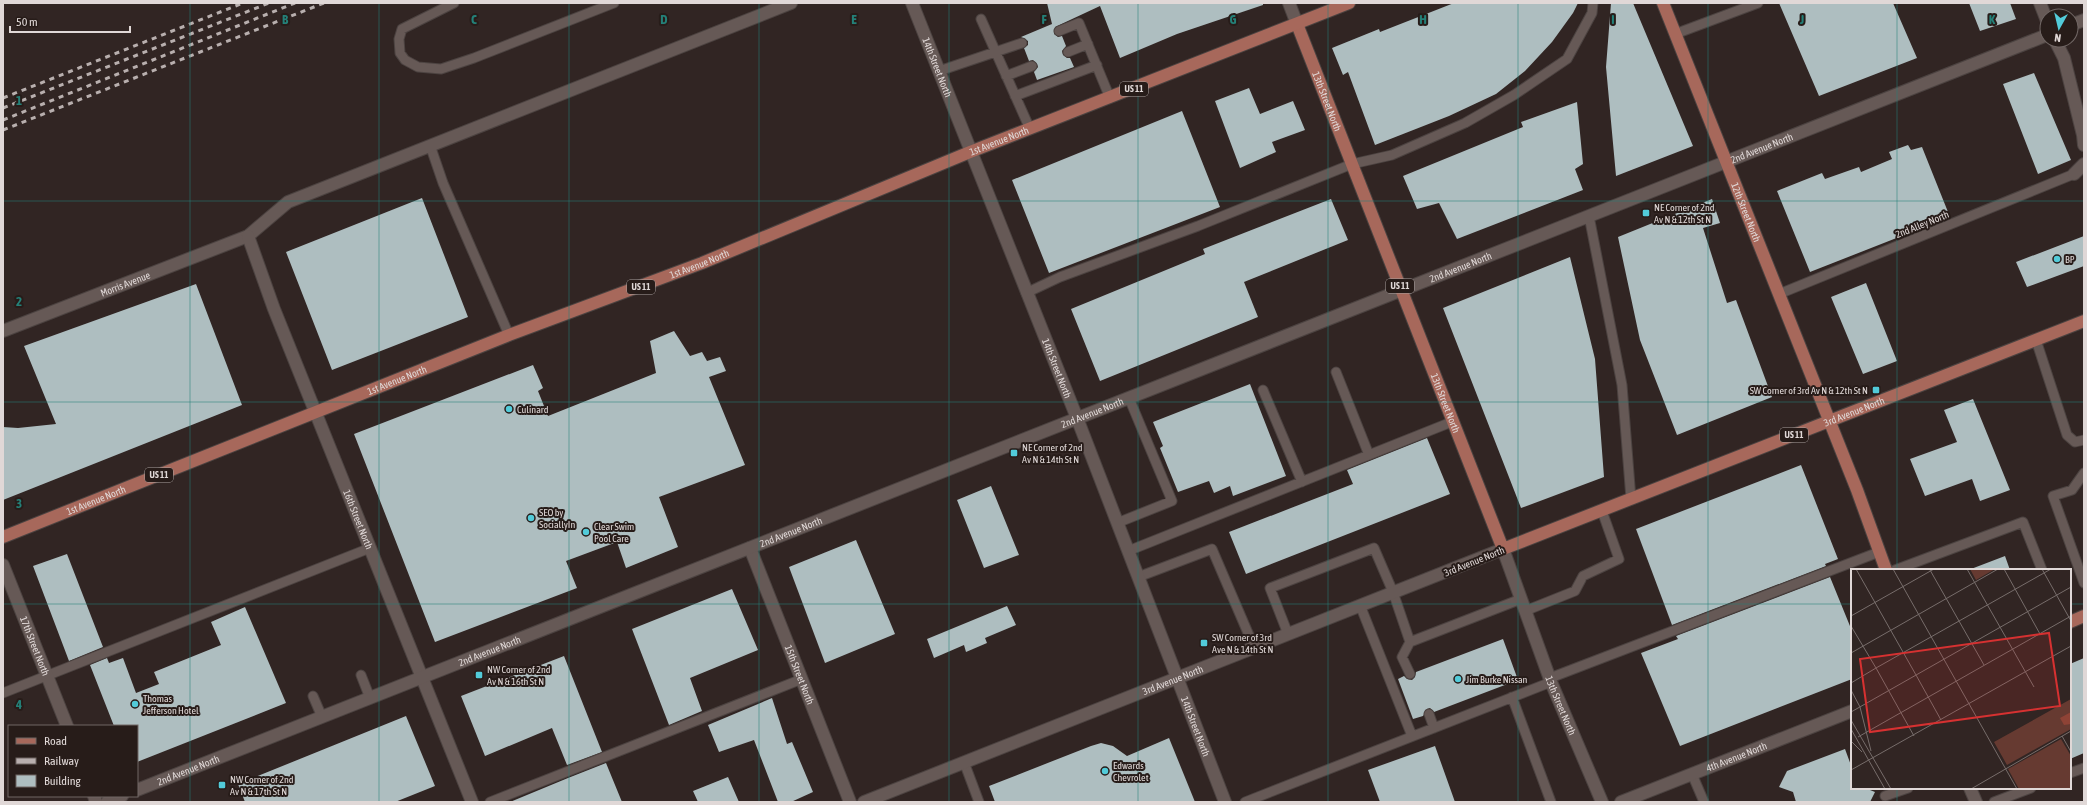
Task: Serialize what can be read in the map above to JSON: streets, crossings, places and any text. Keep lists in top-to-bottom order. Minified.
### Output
{"streets":{"main road":["US 11","13th Street North","1st Avenue North","12th Street North","3rd Avenue North"],"street":["14th Street North","2nd Avenue North","Morris Avenue","16th Street North","17th Street North","15th Street North","4th Avenue North"],"lane":["2nd Alley North"]},"crossings":[["14th Street North","1st Avenue North"],["14th Street North","2nd Avenue North"],["14th Street North","3rd Avenue North"],["13th Street North","1st Avenue North"],["13th Street North","2nd Avenue North"],["13th Street North","3rd Avenue North"],["1st Avenue North","16th Street North"],["2nd Avenue North","12th Street North"],["2nd Avenue North","16th Street North"],["2nd Avenue North","15th Street North"],["12th Street North","2nd Alley North"],["12th Street North","3rd Avenue North"],["Morris Avenue","16th Street North"]],"places":{"transit":["NE Corner of 2nd Av N & 12th St N","SW Corner of 3rd Av N & 12th St N","NE Corner of 2nd Av N & 14th St N","SW Corner of 3rd Ave N & 14th St N","NW Corner of 2nd Av N & 16th St N","NW Corner of 2nd Av N & 17th St N"],"other":["BP","Culinard","SEO by SociallyIn","Clear Swim Pool Care","Jim Burke Nissan","Thomas Jefferson Hotel","Edwards Chevrolet"]},"legend":["Road","Railway","Building"],"scale_bar":"50 m","north":"bottom","grid":{"columns":["B","C","D","E","F","G","H","I","J","K"],"rows":["1","2","3","4"]}}
